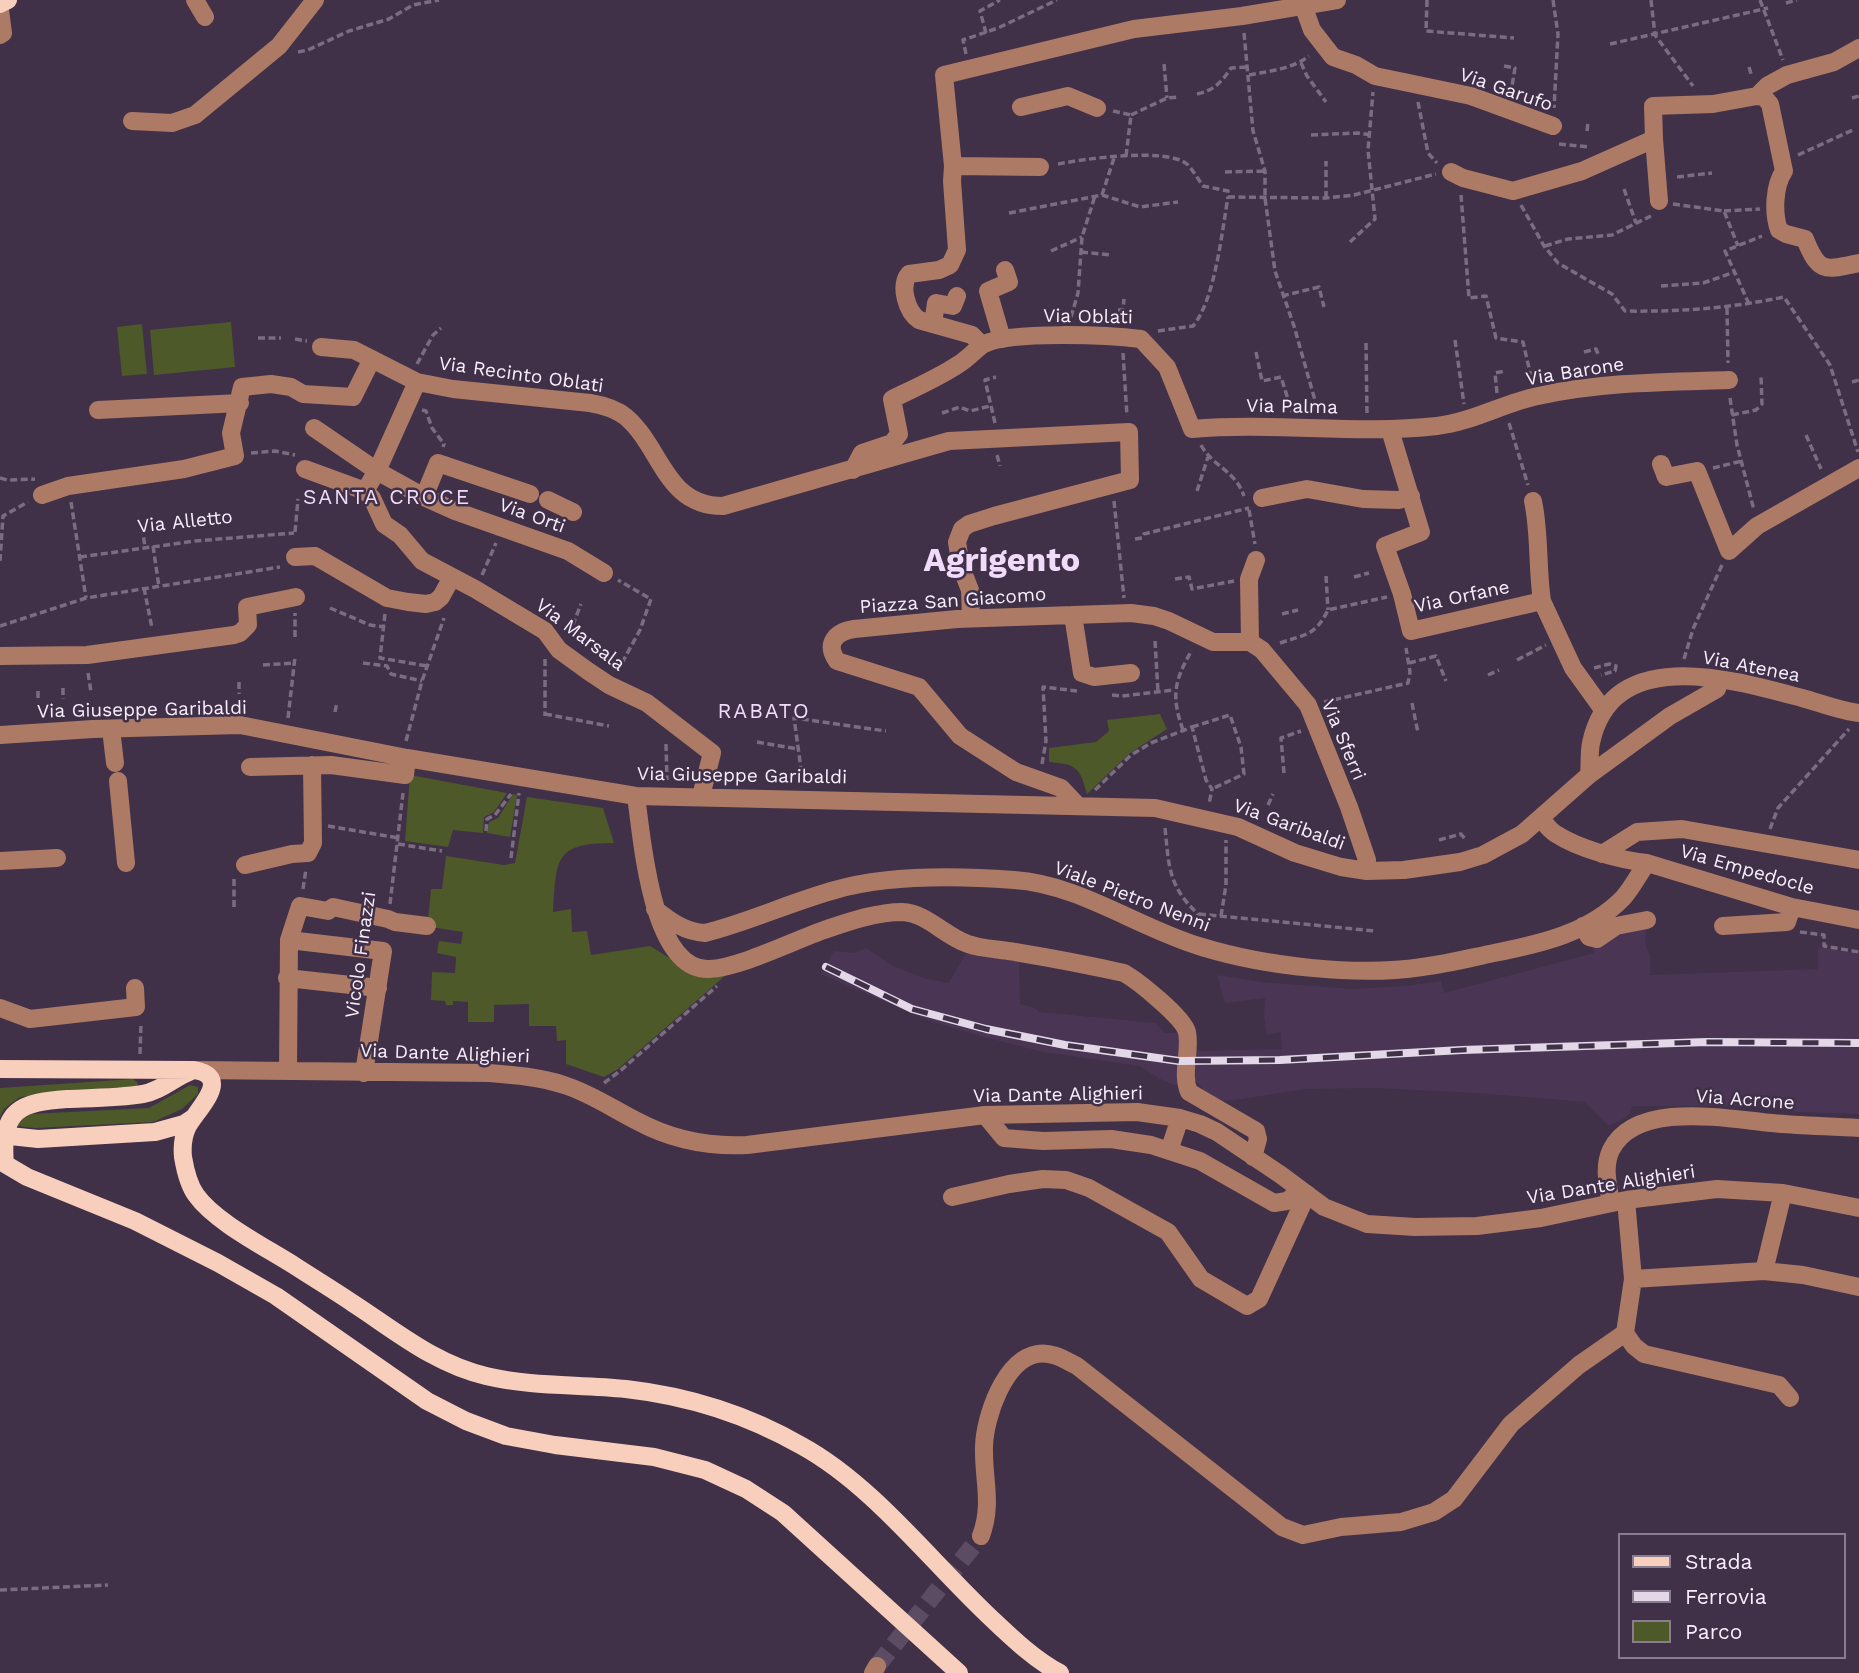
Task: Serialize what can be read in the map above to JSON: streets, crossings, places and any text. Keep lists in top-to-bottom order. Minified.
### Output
{"streets":{"street":["Via Garufo","Via Oblati","Via Barone","Via Recinto Oblati","Via Palma","Via Orti","Via Orfane","Piazza San Giacomo","Via Marsala","Via Atenea","Via Giuseppe Garibaldi","Via Sferri","Via Garibaldi","Via Empedocle","Viale Pietro Nenni","Vicolo Finazzi","Via Dante Alighieri","Via Acrone"],"path":["Via Alletto"]},"crossings":[["Via Oblati","Via Recinto Oblati"],["Via Barone","Via Palma"],["Via Barone","Via Orfane"],["Via Palma","Via Orfane"],["Piazza San Giacomo","Via Sferri"],["Via Marsala","Via Giuseppe Garibaldi"],["Via Atenea","Via Garibaldi"],["Via Giuseppe Garibaldi","Via Garibaldi"],["Via Giuseppe Garibaldi","Vicolo Finazzi"],["Via Sferri","Via Garibaldi"],["Via Garibaldi","Via Empedocle"],["Via Empedocle","Viale Pietro Nenni"],["Vicolo Finazzi","Via Dante Alighieri"],["Via Dante Alighieri","Via Acrone"]],"districts":["SANTA CROCE","Agrigento","RABATO"],"legend":["Strada","Ferrovia","Parco"]}
